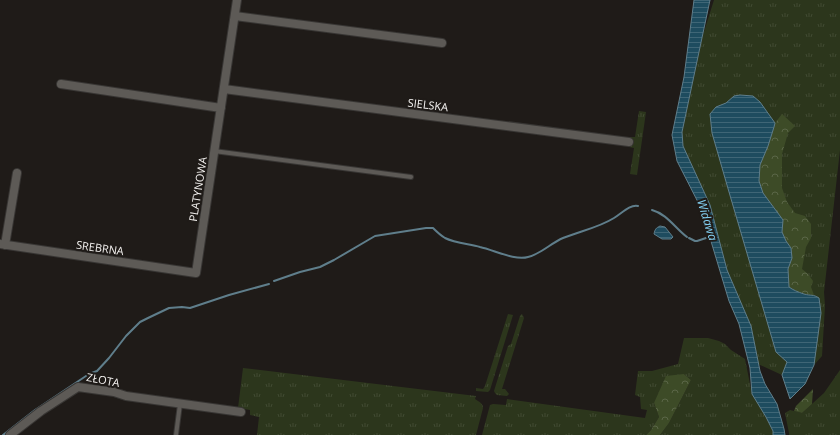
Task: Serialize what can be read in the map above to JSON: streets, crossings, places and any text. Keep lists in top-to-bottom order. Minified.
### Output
{"streets":{"street":["SIELSKA","PLATYNOWA","SREBRNA","ZŁOTA"]},"crossings":[["SIELSKA","PLATYNOWA"],["PLATYNOWA","SREBRNA"]],"water":["Widawa"]}
